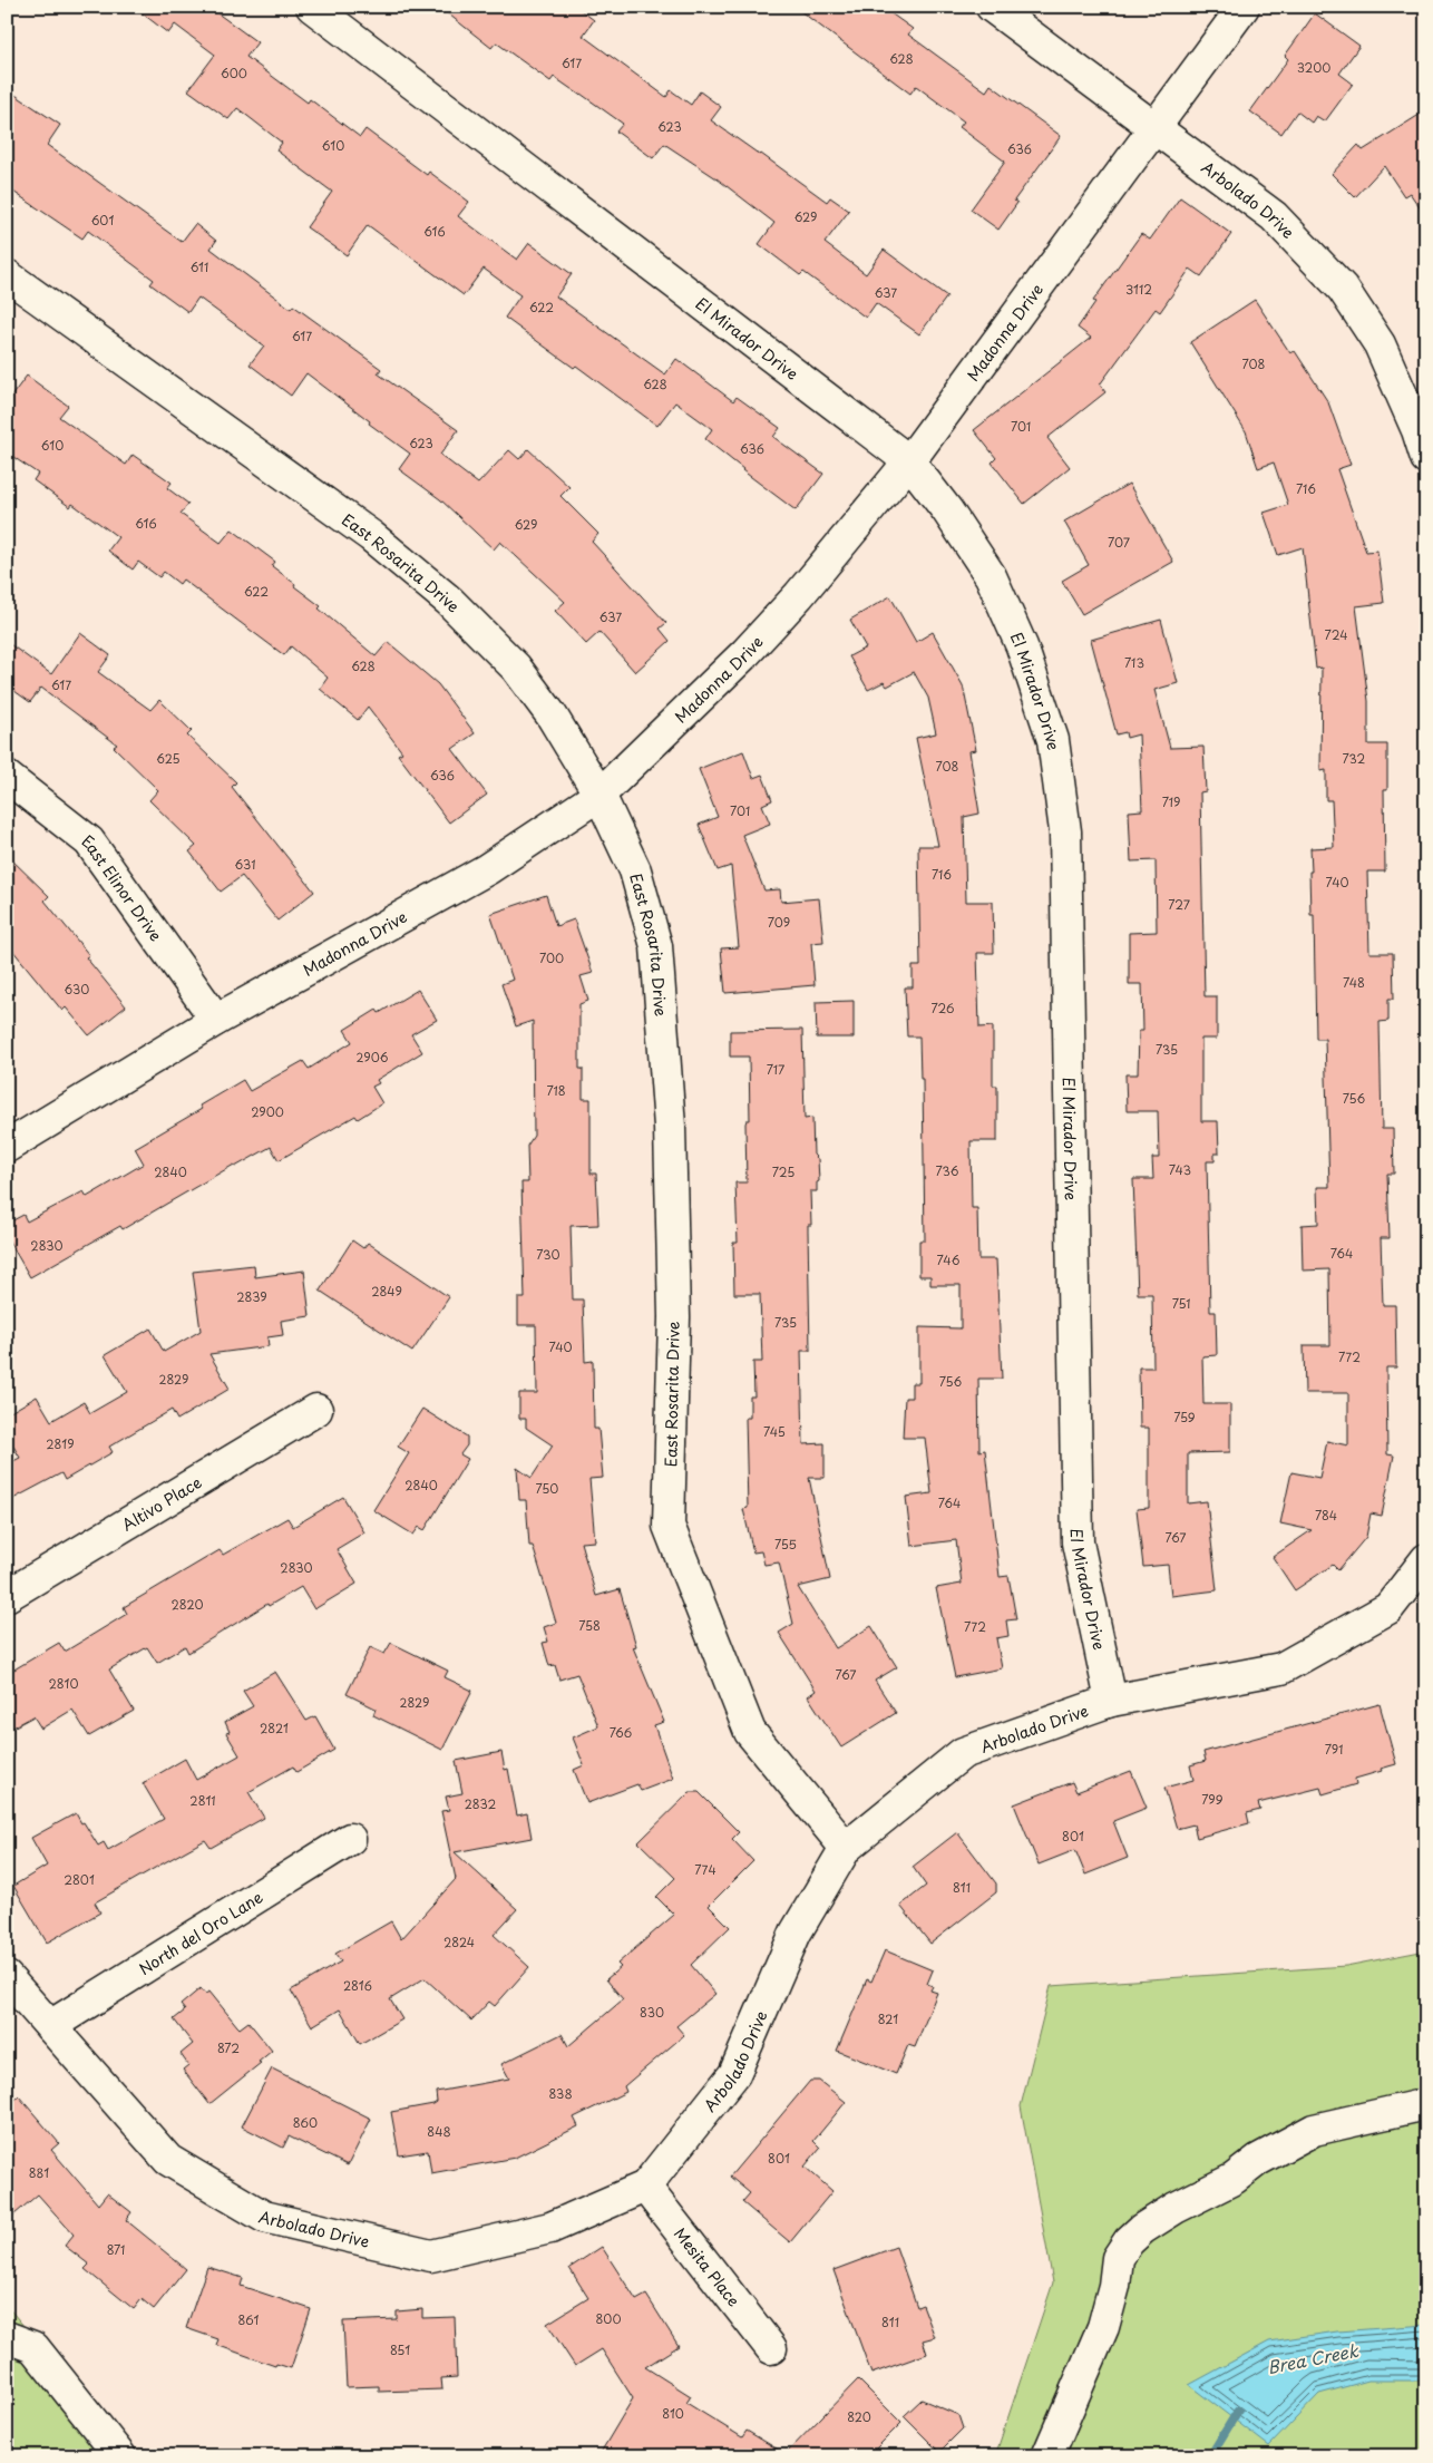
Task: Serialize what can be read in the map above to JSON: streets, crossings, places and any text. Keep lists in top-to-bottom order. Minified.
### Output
{"streets":{"street":["Arbolado Drive","Madonna Drive","El Mirador Drive","East Rosarita Drive","East Elinor Drive","Altivo Place","North del Oro Lane","Mesita Place"]},"crossings":[["Arbolado Drive","Madonna Drive"],["Arbolado Drive","El Mirador Drive"],["Arbolado Drive","East Rosarita Drive"],["Arbolado Drive","North del Oro Lane"],["Arbolado Drive","Mesita Place"],["Madonna Drive","El Mirador Drive"],["Madonna Drive","East Rosarita Drive"],["Madonna Drive","East Elinor Drive"]],"water":["Brea Creek"],"house_numbers":["628","617","3200","600","623","610","636","629","601","616","611","3112","637","622","617","708","628","701","623","610","636","716","616","629","707","622","637","724","713","628","617","625","732","708","636","719","701","631","716","740","727","709","700","748","630","726","735","2906","717","718","756","2900","743","736","2840","725","2830","764","730","746","2849","2839","751","735","740","772","2829","756","759","745","2819","2840","750","764","784","767","755","2830","2820","758","772","767","2810","2829","2821","766","791","799","2811","2832","801","774","2801","811","2824","2816","830","821","872","838","860","848","801","881","871","800","861","811","851","810","820"]}
